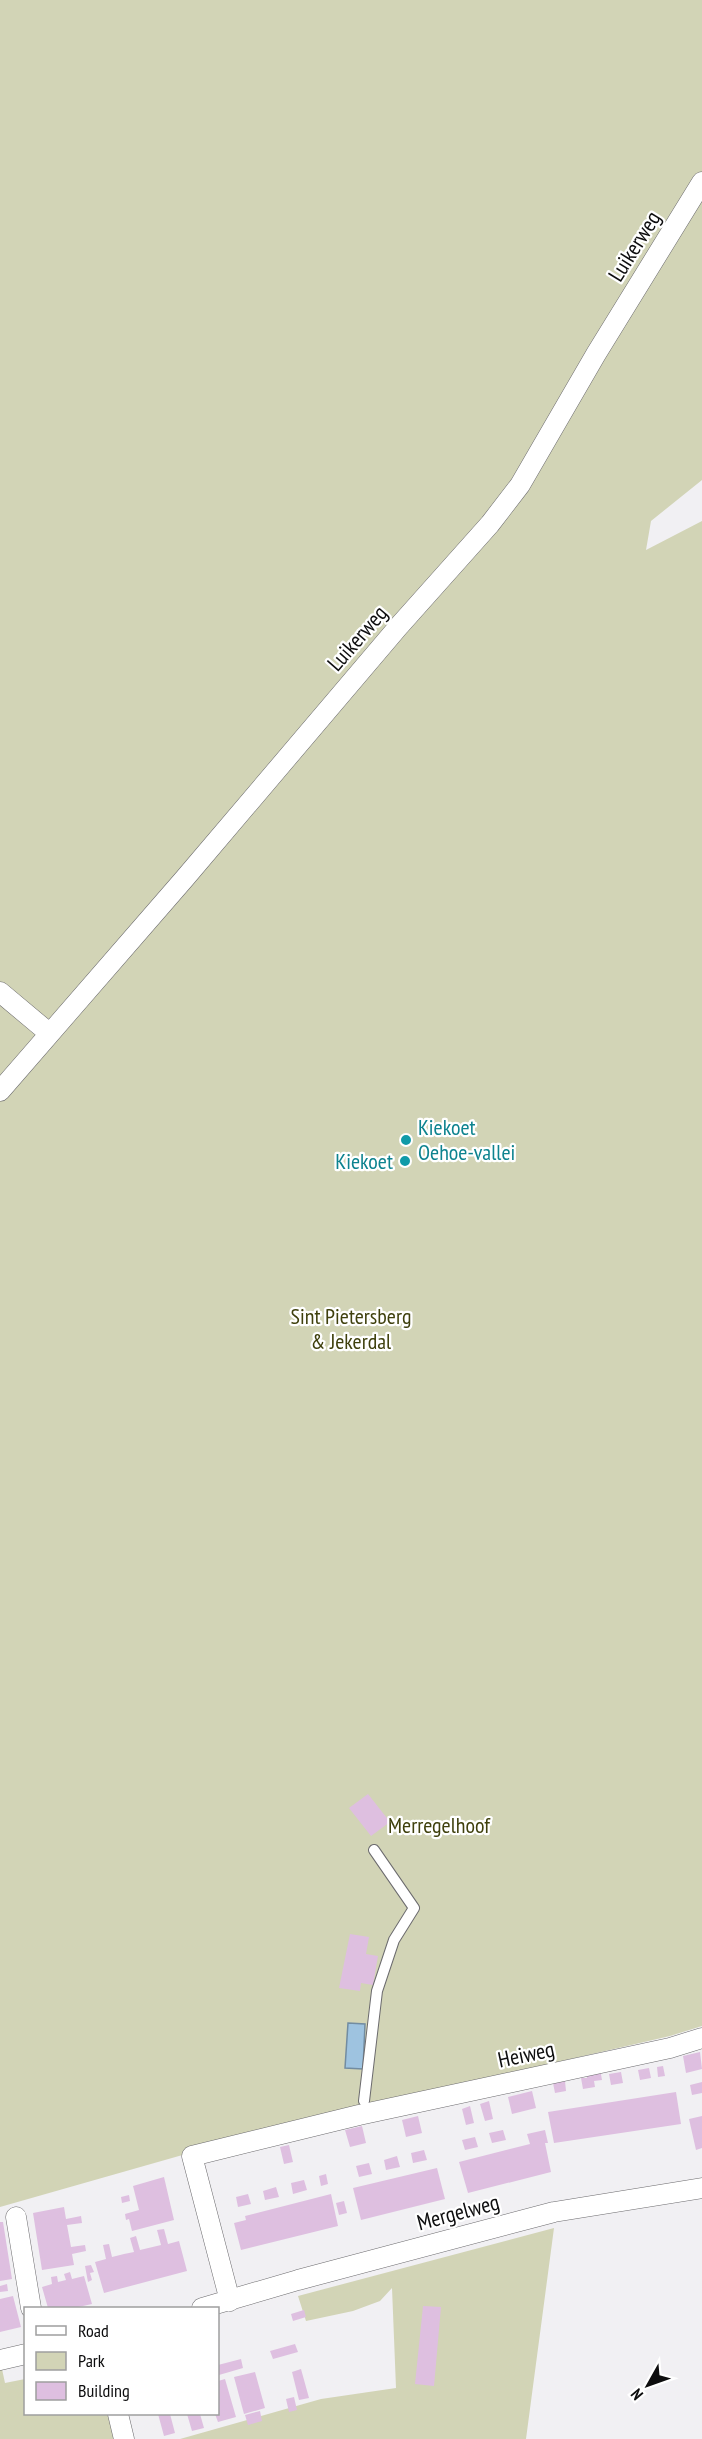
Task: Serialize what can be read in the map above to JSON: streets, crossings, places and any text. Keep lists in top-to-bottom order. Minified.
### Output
{"streets":{"street":["Luikerweg","Heiweg","Mergelweg"]},"crossings":[["Heiweg","Mergelweg"]],"parks":["Sint Pietersberg & Jekerdal","Merregelhoof"],"places":["Kiekoet Oehoe-vallei","Kiekoet"],"legend":["Road","Park","Building"],"north":"bottom left"}
